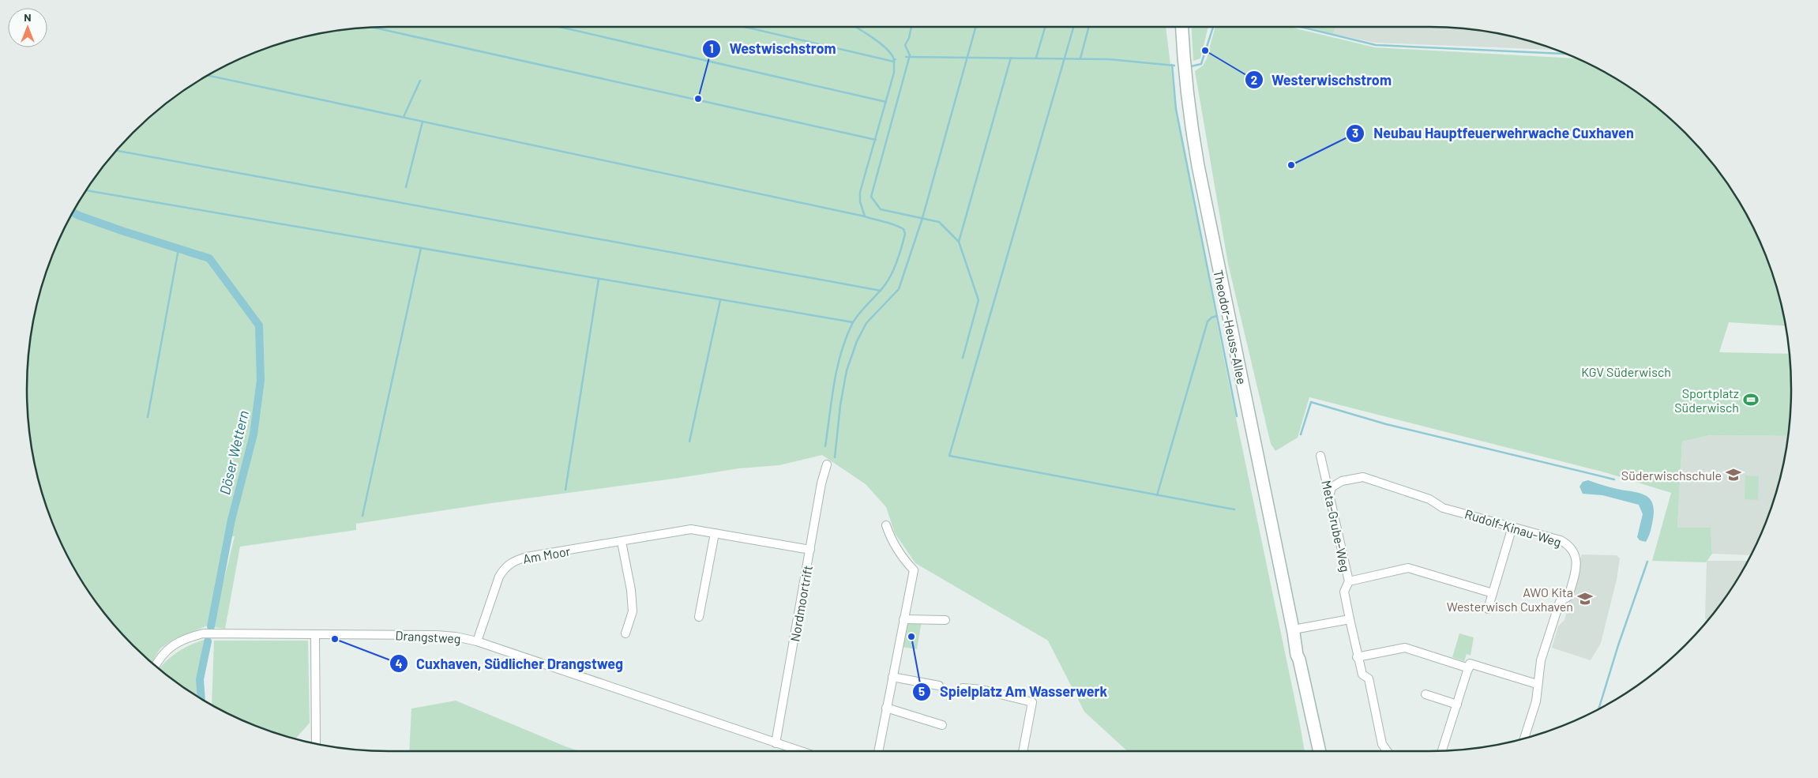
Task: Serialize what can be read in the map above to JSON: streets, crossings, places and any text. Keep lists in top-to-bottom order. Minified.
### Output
{"streets":{"street":["Theodor-Heuss-Allee","Meta-Grube-Weg","Rudolf-Kinau-Weg","Am Moor","Nordmoortrift","Drangstweg"]},"crossings":[["Meta-Grube-Weg","Rudolf-Kinau-Weg"],["Am Moor","Nordmoortrift"],["Am Moor","Drangstweg"],["Nordmoortrift","Drangstweg"]],"water":["Döser Wettern"],"parks":["KGV Süderwisch"],"places":{"other":["Westerwischstrom","Westwischstrom","Neubau Hauptfeuerwehrwache Cuxhaven","Spielplatz Am Wasserwerk","Cuxhaven, Südlicher Drangstweg"],"sports":["Sportplatz Süderwisch"],"school or university":["Süderwischschule","AWO Kita Westerwisch Cuxhaven"]},"north":"top"}
